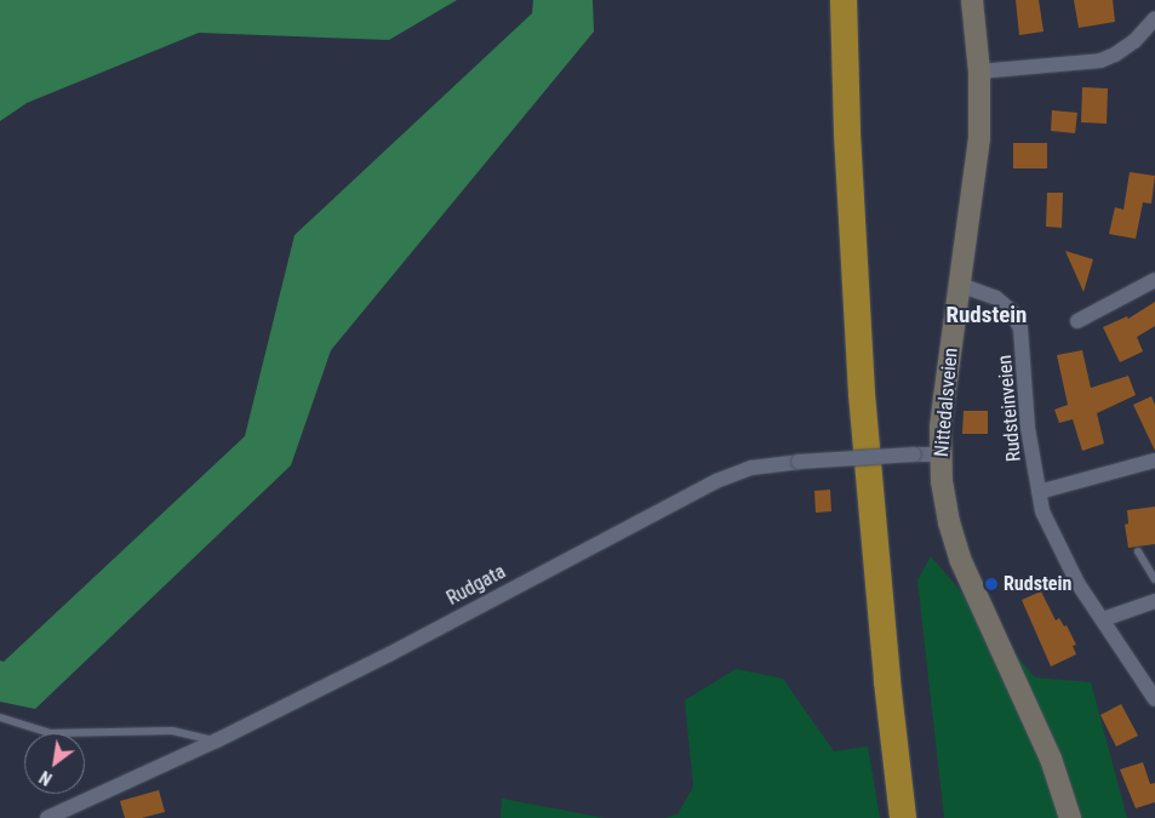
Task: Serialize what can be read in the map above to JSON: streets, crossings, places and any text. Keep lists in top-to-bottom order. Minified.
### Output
{"streets":{"main road":["Nittedalsveien"],"street":["Rudsteinveien","Rudgata"]},"crossings":[["Nittedalsveien","Rudsteinveien"],["Nittedalsveien","Rudgata"]],"districts":["Rudstein"],"places":["Rudstein"],"north":"bottom left"}
